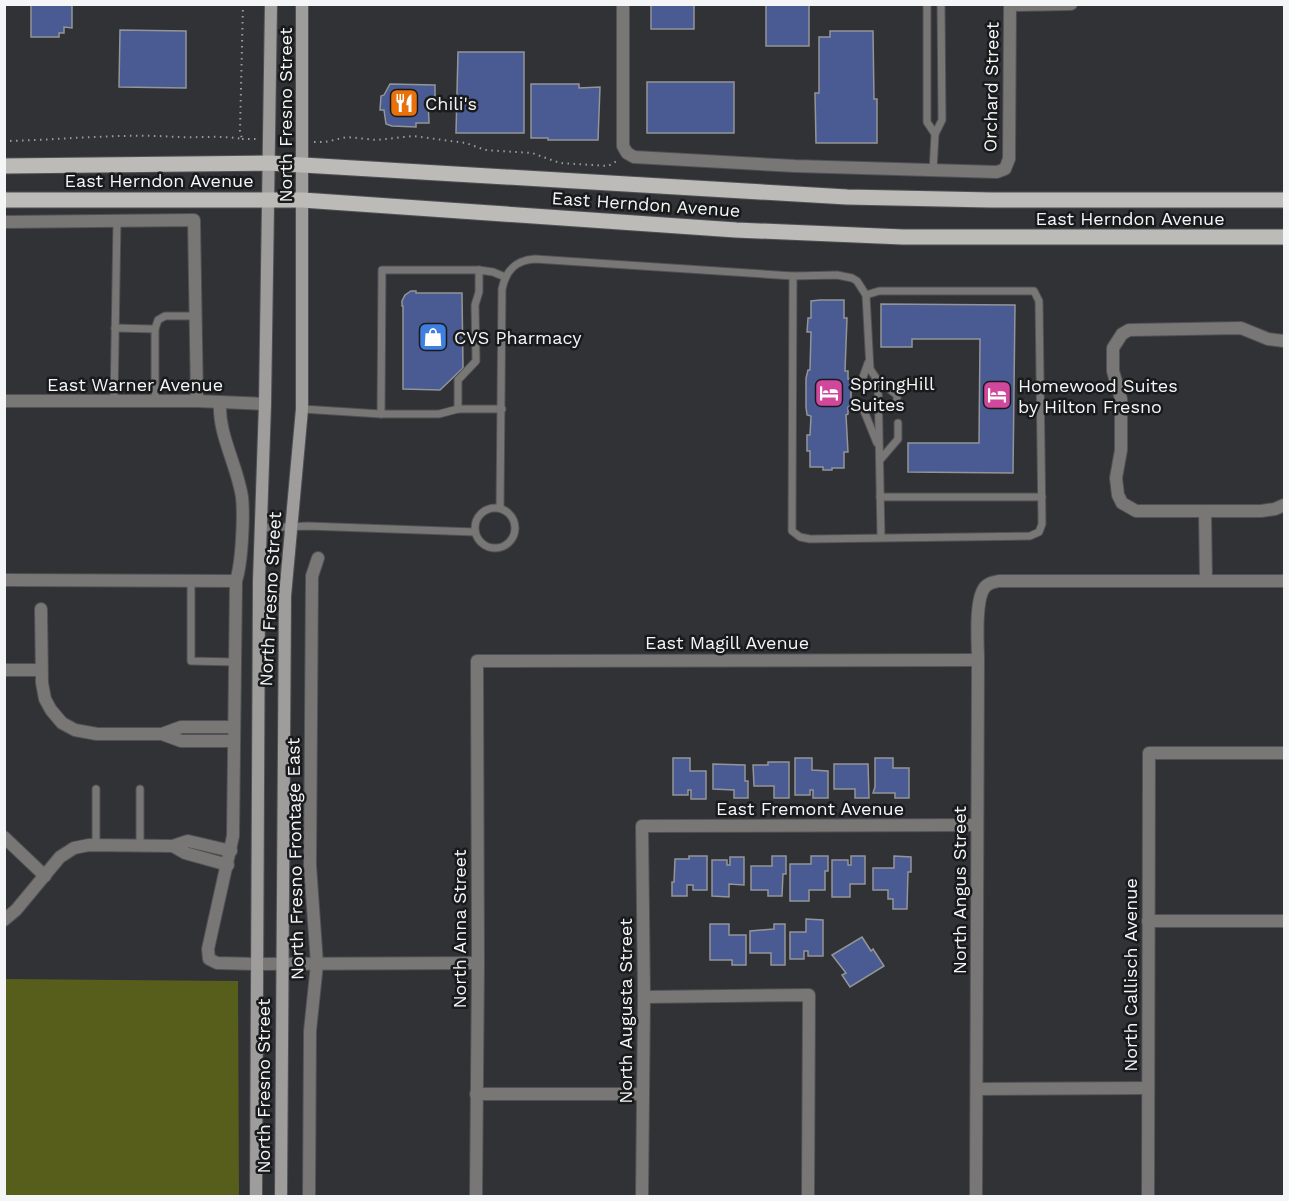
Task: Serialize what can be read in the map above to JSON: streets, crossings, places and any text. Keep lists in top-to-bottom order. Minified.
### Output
{"streets":{"main road":["North Fresno Street","East Herndon Avenue"],"street":["Orchard Street","East Warner Avenue","East Magill Avenue","East Fremont Avenue","North Fresno Frontage East","North Angus Street","North Anna Street","North Callisch Avenue","North Augusta Street"]},"crossings":[["North Fresno Street","East Herndon Avenue"],["North Fresno Street","East Warner Avenue"],["East Magill Avenue","North Angus Street"],["East Magill Avenue","North Anna Street"],["East Fremont Avenue","North Angus Street"],["East Fremont Avenue","North Augusta Street"]],"places":{"restaurant":["Chili's"],"shop":["CVS Pharmacy"],"hotel":["SpringHill Suites","Homewood Suites by Hilton Fresno"]}}
